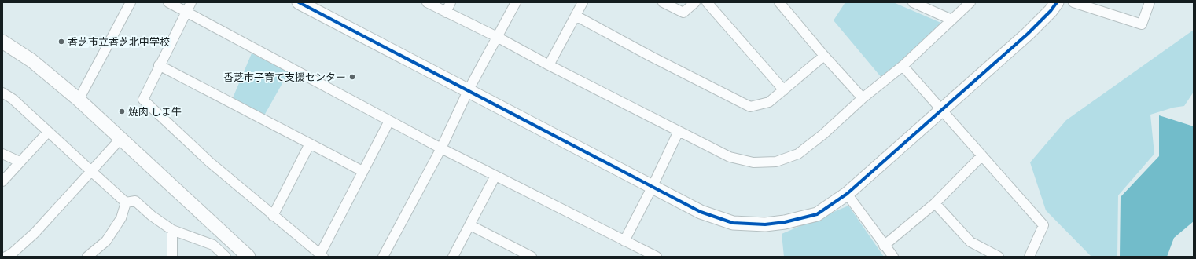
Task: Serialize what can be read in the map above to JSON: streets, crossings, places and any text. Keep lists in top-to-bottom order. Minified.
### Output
{"places":["香芝市立香芝北中学校","香芝市子育て支援センター","焼肉 しま牛"]}
